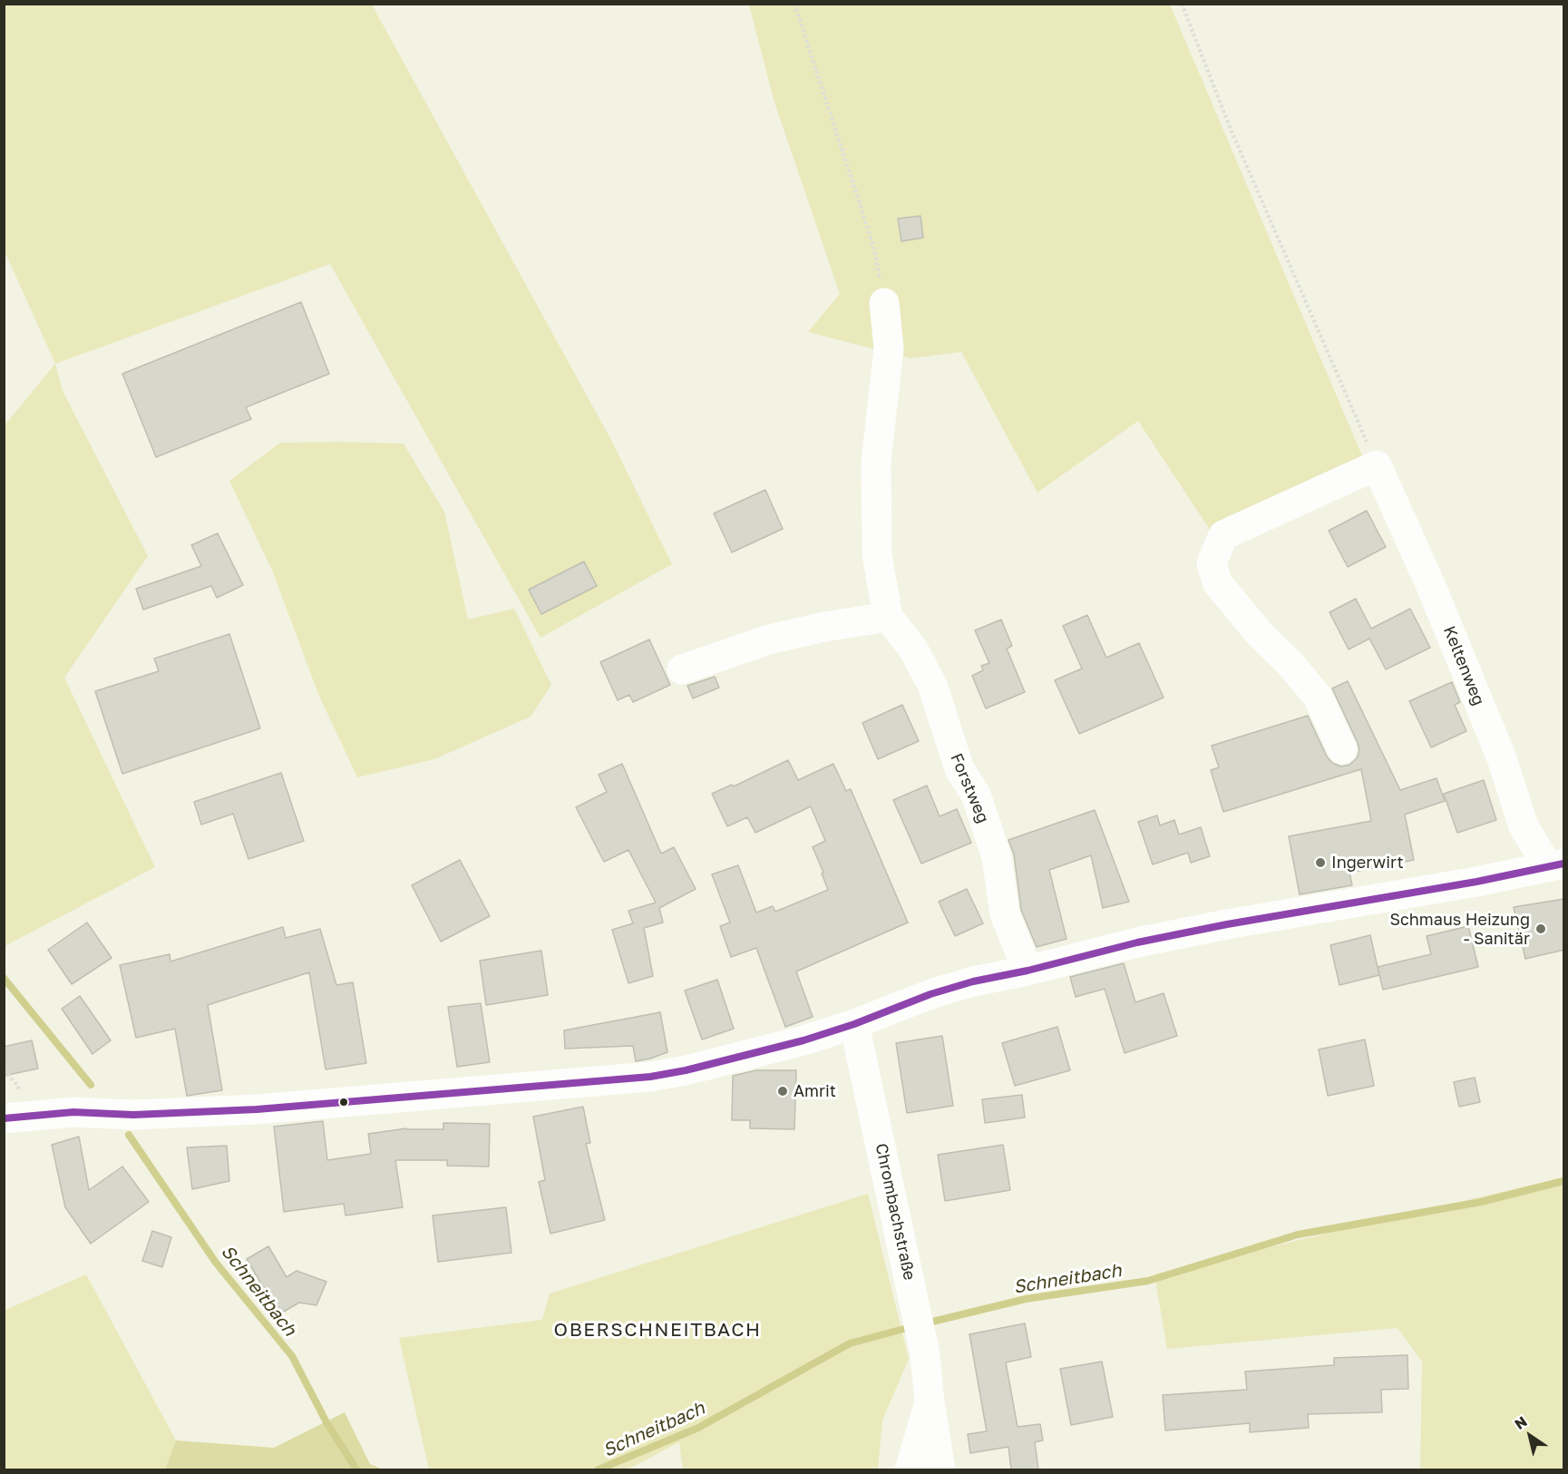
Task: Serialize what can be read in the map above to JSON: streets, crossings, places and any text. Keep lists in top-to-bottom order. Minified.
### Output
{"streets":{"street":["Keltenweg","Forstweg","Chrombachstraße"]},"districts":["OBERSCHNEITBACH"],"water":["Schneitbach"],"places":["Ingerwirt","Schmaus Heizung - Sanitär","Amrit"],"north":"top left"}
